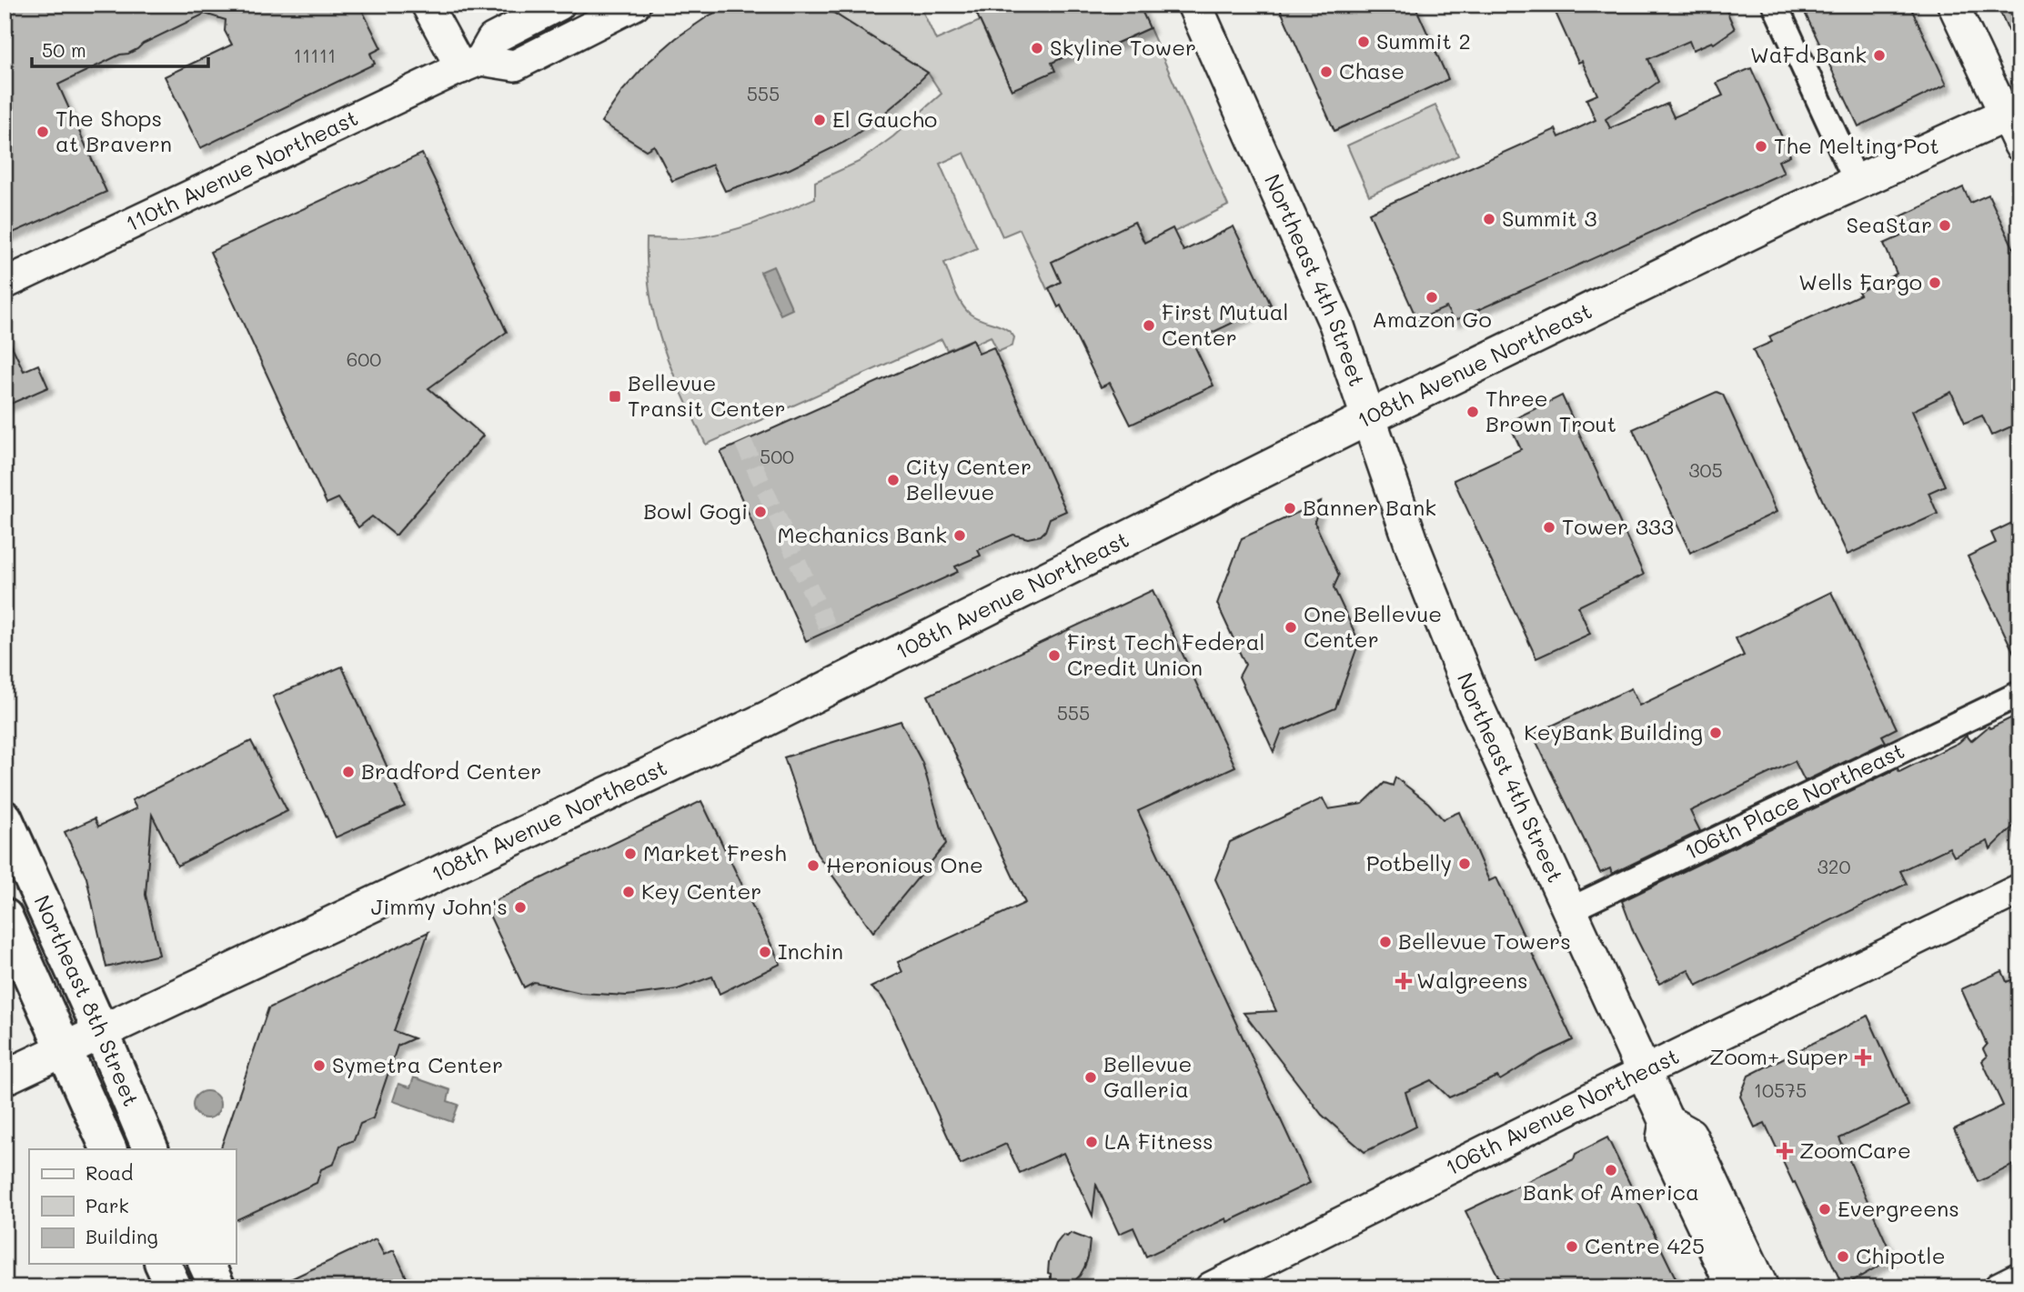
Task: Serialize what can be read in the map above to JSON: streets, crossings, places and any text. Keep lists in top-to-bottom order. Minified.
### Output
{"streets":{"main road":["Northeast 4th Street","108th Avenue Northeast","Northeast 8th Street"],"street":["110th Avenue Northeast","106th Place Northeast","106th Avenue Northeast"]},"crossings":[["Northeast 4th Street","108th Avenue Northeast"],["Northeast 4th Street","106th Place Northeast"],["Northeast 4th Street","106th Avenue Northeast"],["108th Avenue Northeast","Northeast 8th Street"]],"places":{"other":["Summit 2","Skyline Tower","WaFd Bank","Chase","El Gaucho","The Shops at Bravern","The Melting Pot","Summit 3","SeaStar","Wells Fargo","Amazon Go","First Mutual Center","Three Brown Trout","City Center Bellevue","Banner Bank","Bowl Gogi","Tower 333","Mechanics Bank","One Bellevue Center","First Tech Federal Credit Union","KeyBank Building","Bradford Center","Market Fresh","Potbelly","Heronious One","Key Center","Jimmy John's","Bellevue Towers","Inchin","Symetra Center","Bellevue Galleria","LA Fitness","Bank of America","Evergreens","Centre 425","Chipotle"],"transit":["Bellevue Transit Center"],"health":["Walgreens","Zoom+ Super","ZoomCare"]},"house_numbers":["11111","555","600","500","305","555","320","10575"],"legend":["Road","Park","Building"],"scale_bar":"50 m"}
